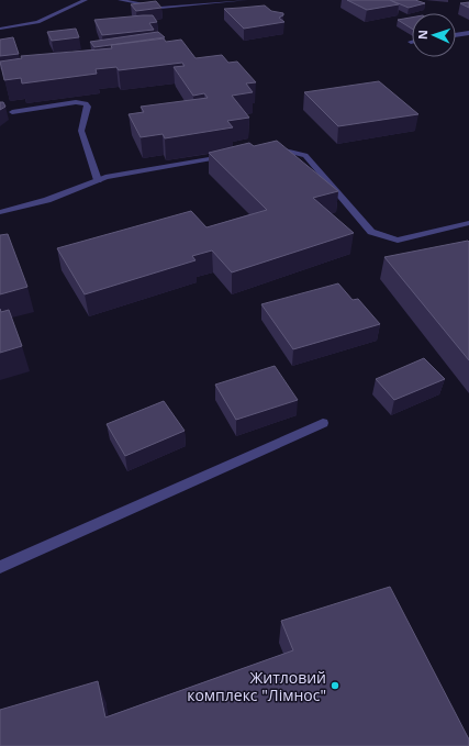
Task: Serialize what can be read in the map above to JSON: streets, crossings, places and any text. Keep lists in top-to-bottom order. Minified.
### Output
{"places":["Житловий комплекс \"Лімнос\""],"north":"left"}
